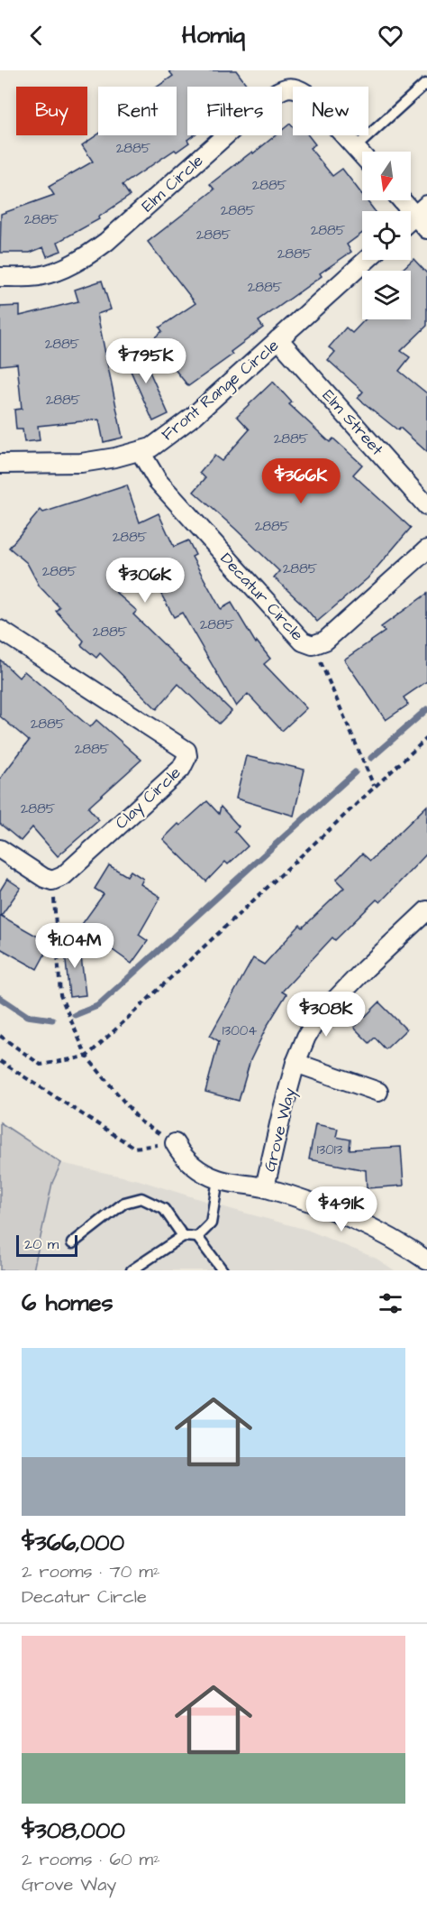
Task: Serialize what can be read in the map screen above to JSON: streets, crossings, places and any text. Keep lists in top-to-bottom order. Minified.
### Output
{"streets":{"street":["Elm Circle","Front Range Circle","Elm Street","Decatur Circle","Clay Circle","Grove Way"]},"crossings":[["Front Range Circle","Elm Street"],["Front Range Circle","Decatur Circle"]],"house_numbers":["2885","2885","2885","2885","2885","2885","2885","2885","2885","2885","2885","2885","2885","2885","2885","2885","2885","2885","2885","2885","13004","13013"],"scale_bar":"20 m","north":"bottom","page":{"header":"Homiq","chip":["Buy","Rent","Filters","New"],"price":["$795K","$366K","$306K","$1.04M","$308K","$491K"],"scale":"20 m","heading":"6 homes","list":[{"name":"$366,000","note":"2 rooms · 70 m² · Decatur Circle"},{"name":"$308,000","note":"2 rooms · 60 m² · Grove Way"}]}}
